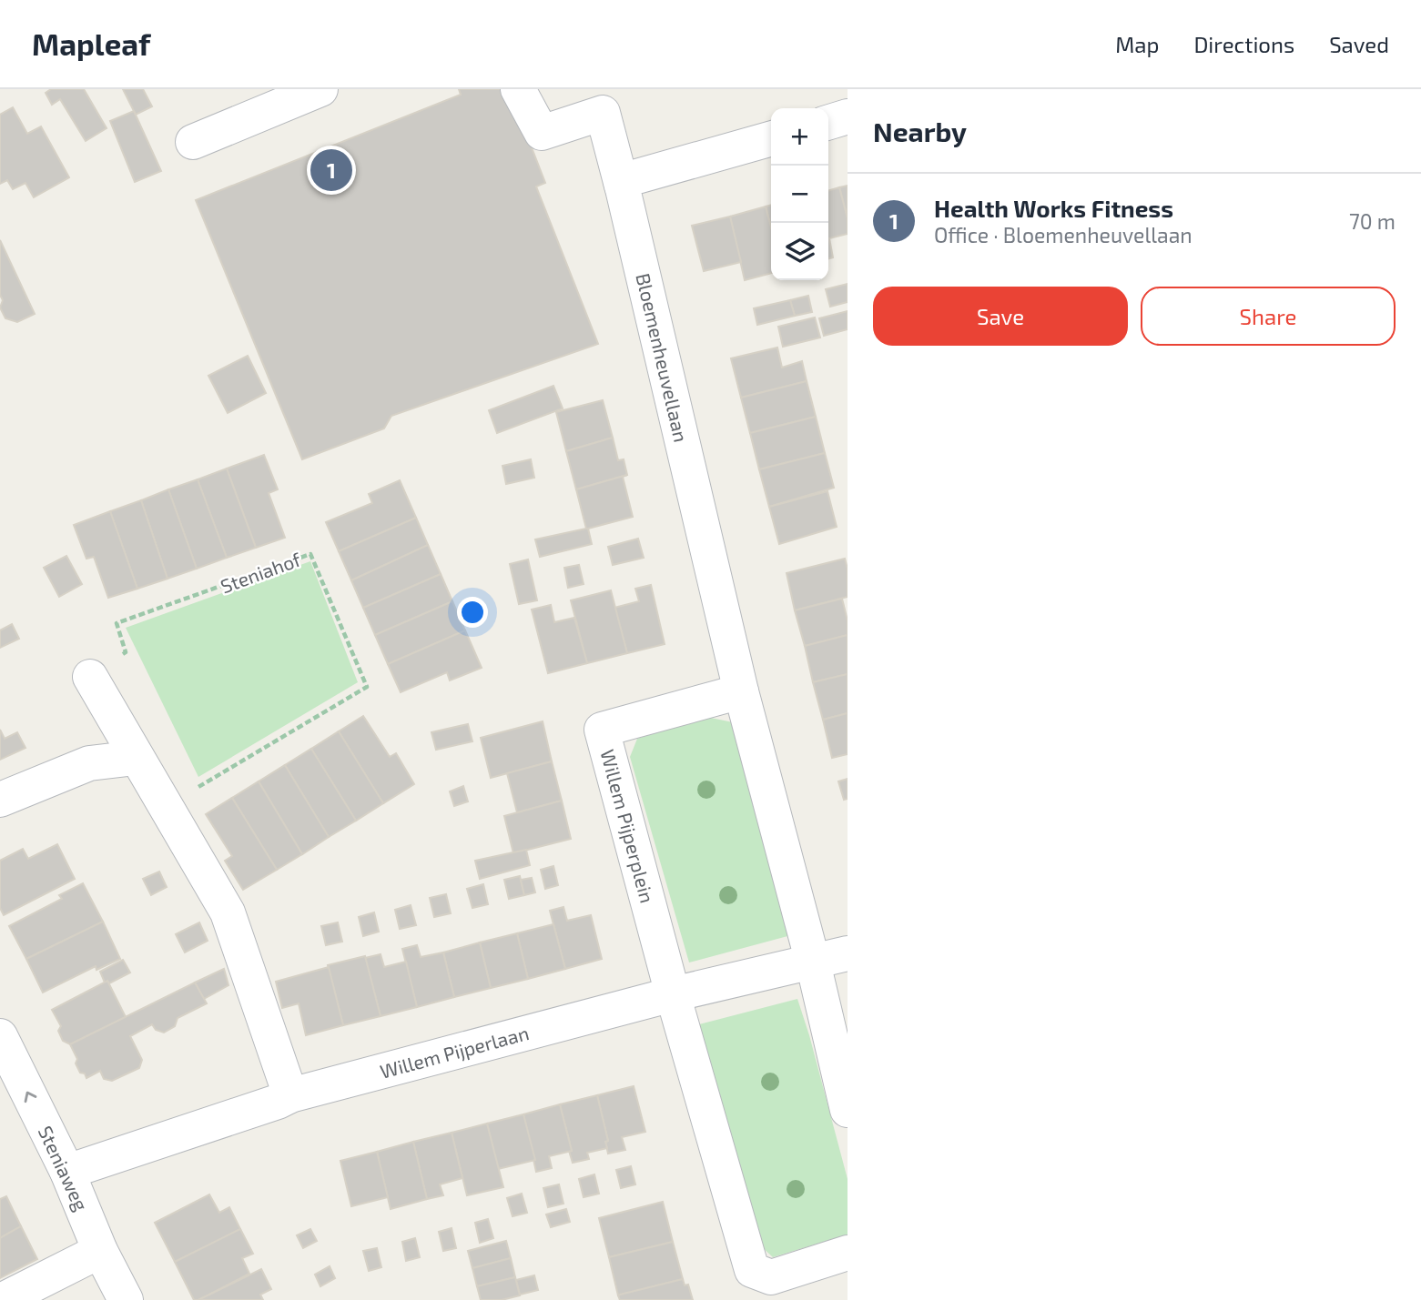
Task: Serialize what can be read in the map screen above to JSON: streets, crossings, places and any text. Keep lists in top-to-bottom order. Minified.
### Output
{"streets":{"street":["Bloemenheuvellaan","Willem Pijperplein","Willem Pijperlaan","Steniaweg"],"path":["Steniahof"]},"crossings":[["Bloemenheuvellaan","Willem Pijperplein"],["Willem Pijperplein","Willem Pijperlaan"],["Willem Pijperlaan","Steniaweg"]],"page":{"header":"Mapleaf","nav":["Map","Directions","Saved"],"heading":"Nearby","map_buttons":["+","−"],"pins":"1","list":[{"mark":"1","name":"Health Works Fitness","note":"Office · Bloemenheuvellaan","value":"70 m"}],"buttons":["Save","Share"]}}
